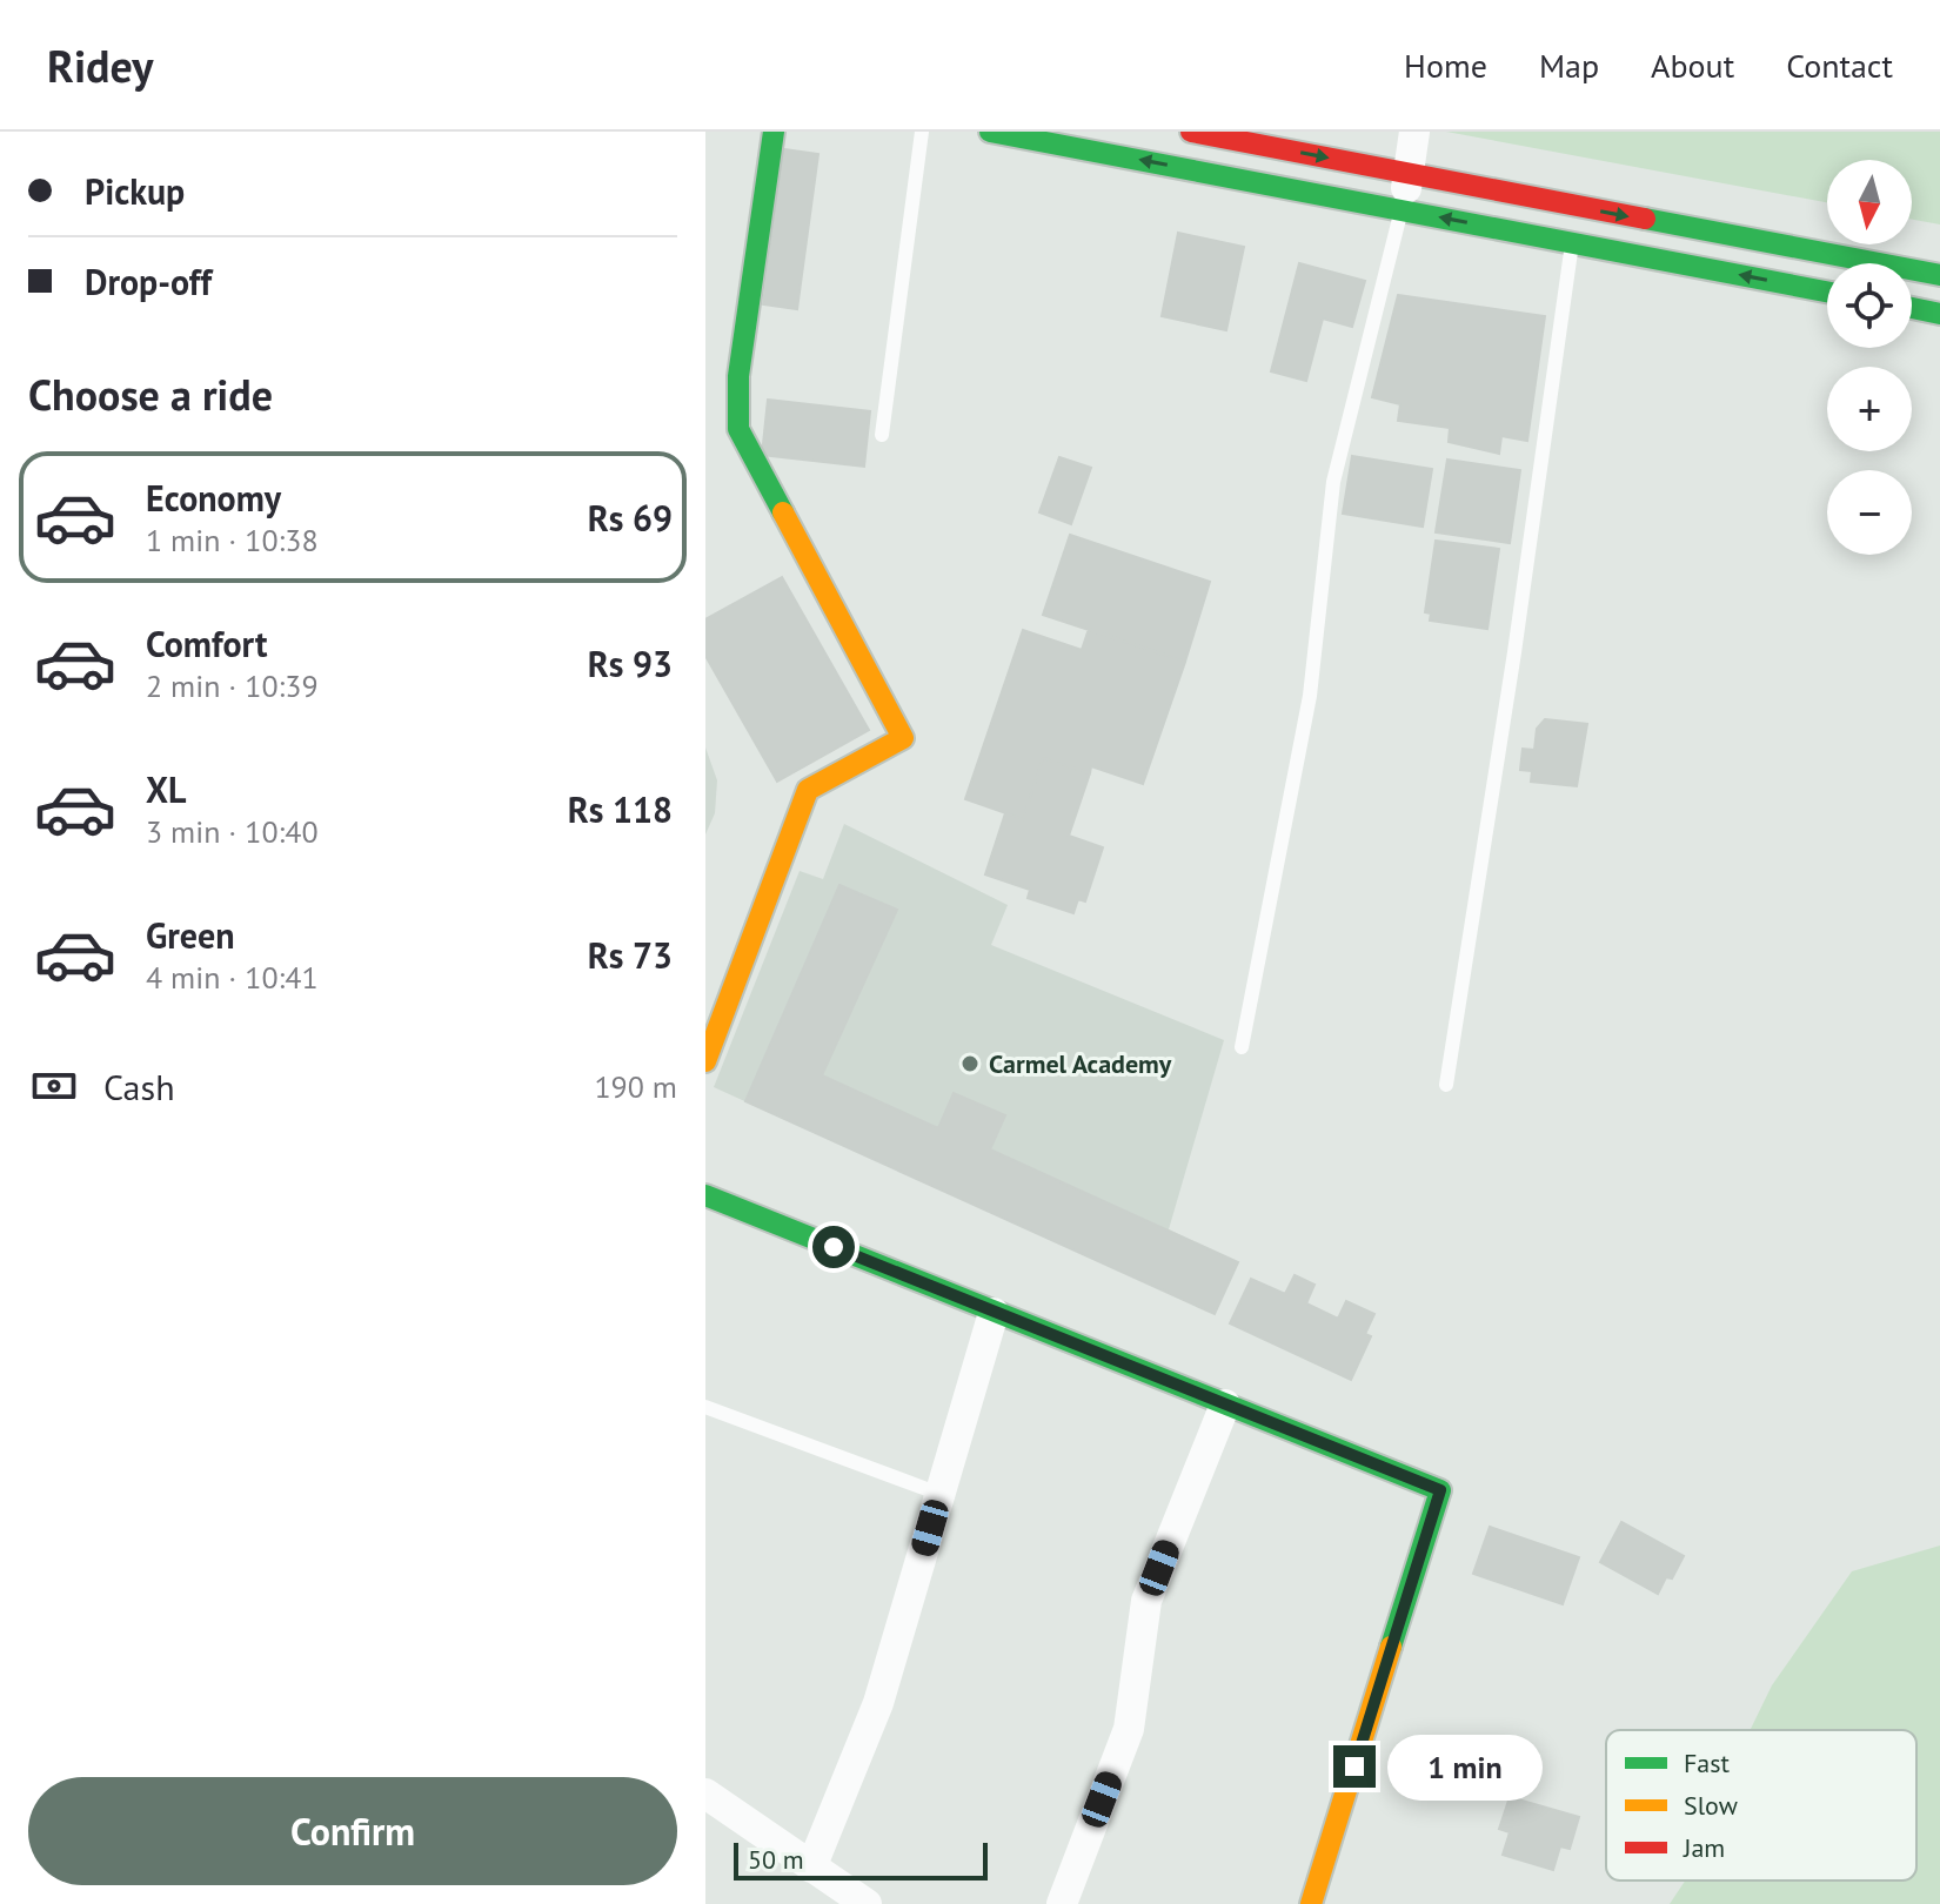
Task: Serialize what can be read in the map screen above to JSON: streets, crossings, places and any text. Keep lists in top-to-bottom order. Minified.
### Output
{"places":["Carmel Academy"],"legend":["Fast","Slow","Jam"],"scale_bar":"50 m","north":"bottom","page":{"header":"Ridey","nav":["Home","Map","About","Contact"],"banner":["Pickup","Drop-off"],"map_buttons":["+","−"],"heading":"Choose a ride","list":[{"name":"Economy","note":"1 min · 10:38","value":"Rs 69"},{"name":"Comfort","note":"2 min · 10:39","value":"Rs 93"},{"name":"XL","note":"3 min · 10:40","value":"Rs 118"},{"name":"Green","note":"4 min · 10:41","value":"Rs 73"}],"pay":["Cash","190 m"],"bubble":"1 min","buttons":"Confirm","scale":"50 m"}}
